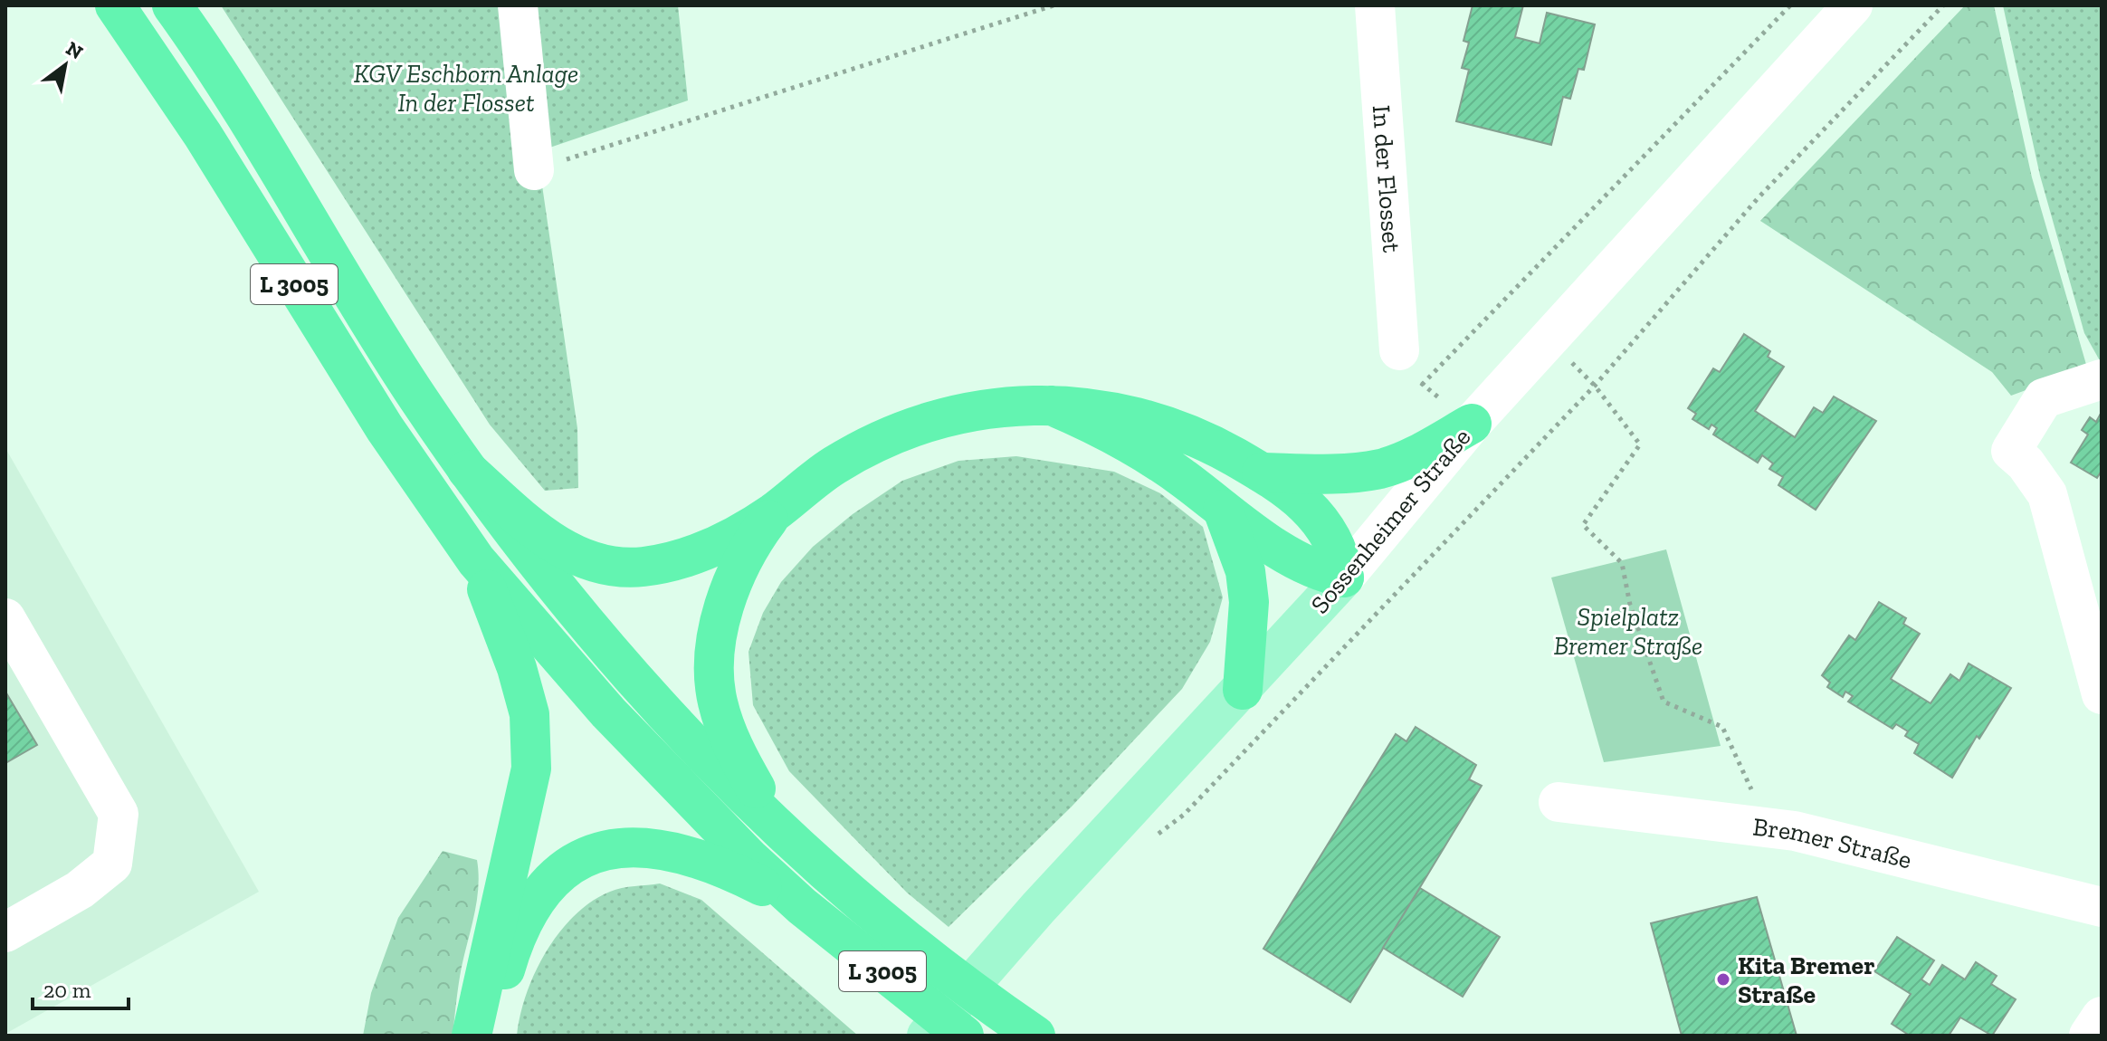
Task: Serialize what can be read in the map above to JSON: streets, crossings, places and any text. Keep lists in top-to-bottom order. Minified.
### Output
{"streets":{"highway":["L 3005"],"main road":["Sossenheimer Straße"],"street":["In der Flosset","Bremer Straße"]},"parks":["KGV Eschborn Anlage In der Flosset","Spielplatz Bremer Straße"],"places":["Kita Bremer Straße"],"scale_bar":"20 m","north":"top right"}
